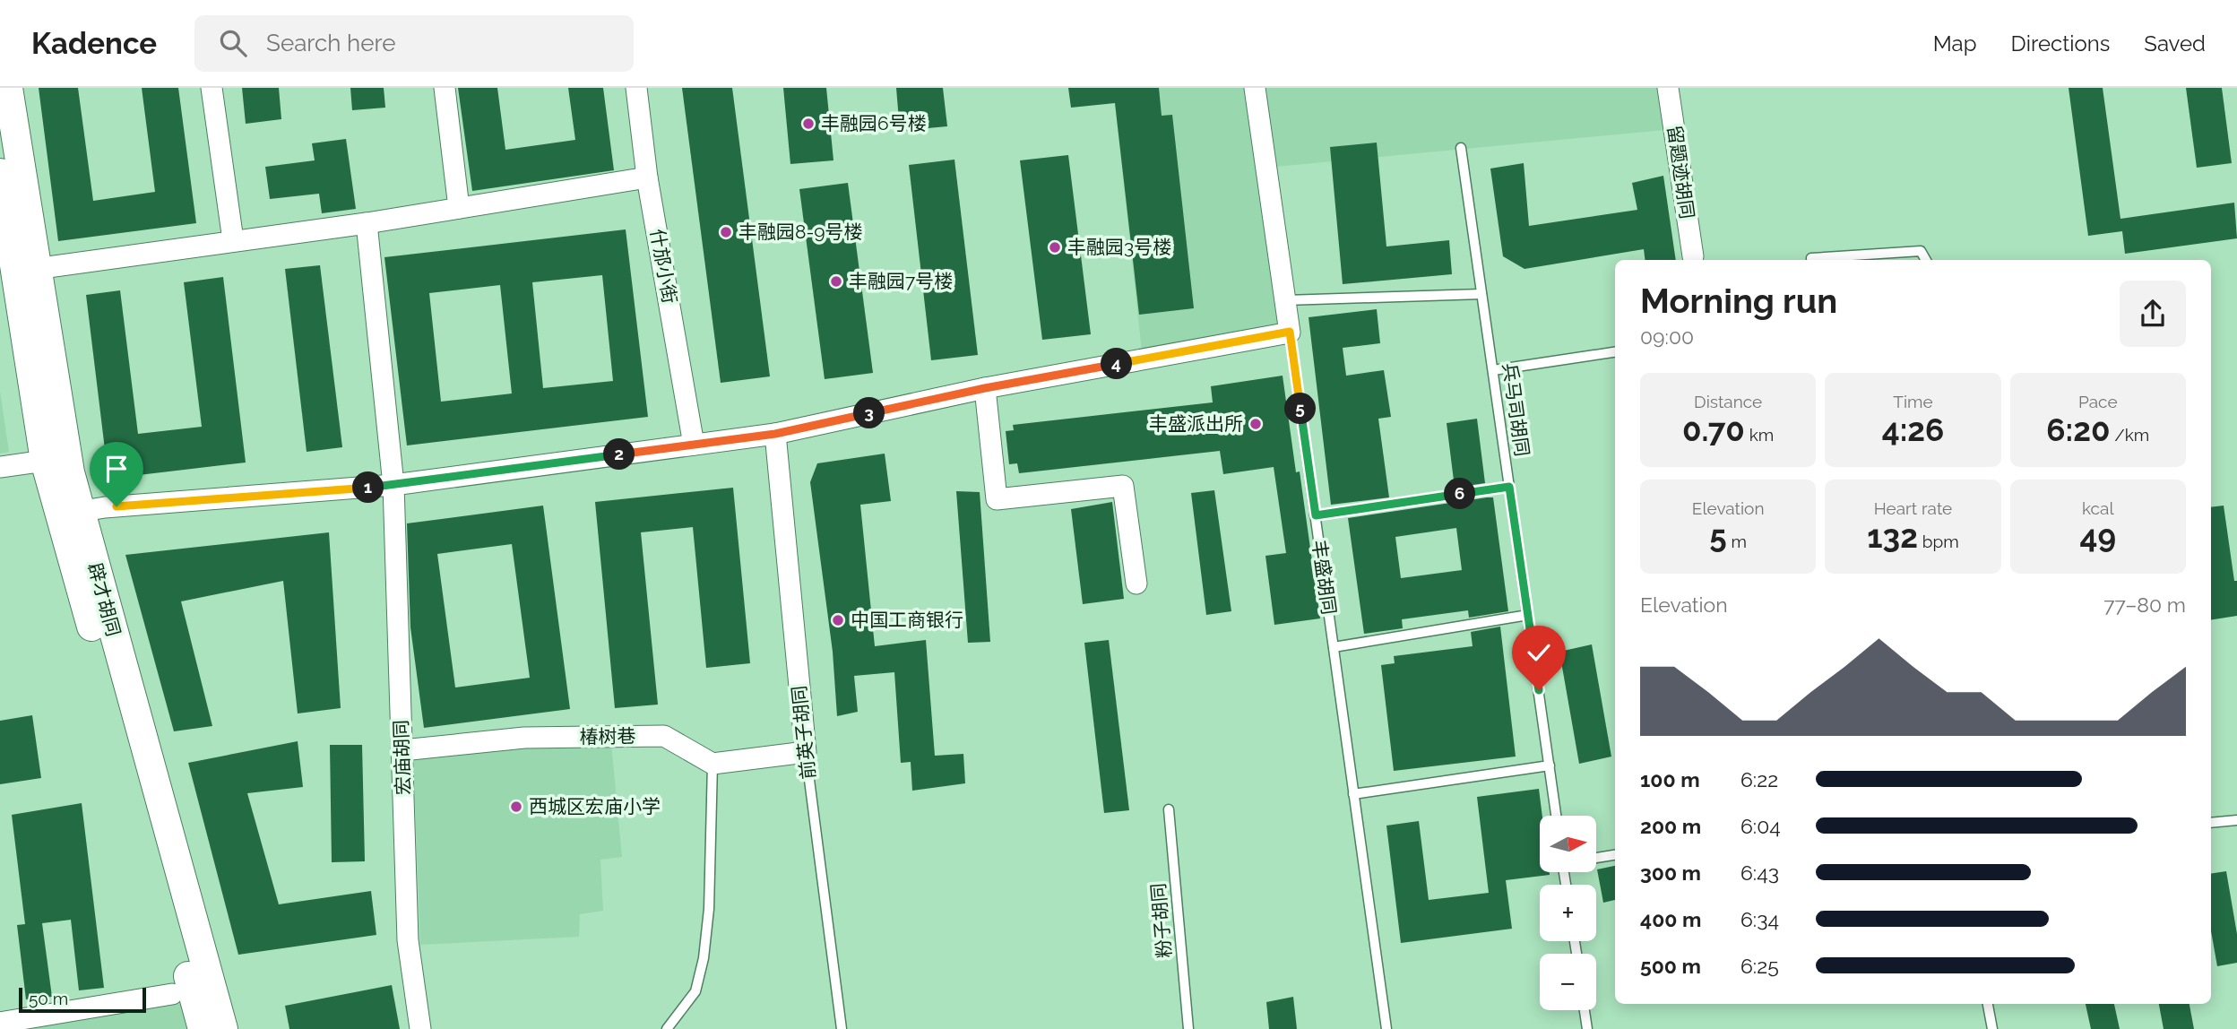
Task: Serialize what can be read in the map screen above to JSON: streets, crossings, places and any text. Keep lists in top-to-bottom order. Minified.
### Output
{"streets":{"main road":["辟才胡同"],"street":["留题迹胡同","什邡小街","丰盛胡同","前英子胡同","椿树巷","宏庙胡同"],"lane":["兵马司胡同","粉子胡同"]},"crossings":[["椿树巷","宏庙胡同"]],"places":["丰融园6号楼","丰融园8-9号楼","丰融园3号楼","丰融园7号楼","丰盛派出所","中国工商银行","西城区宏庙小学"],"scale_bar":"50 m","north":"right","page":{"header":"Kadence","search":"Search here","nav":["Map","Directions","Saved"],"heading":["Morning run","09:00"],"pins":["4","5","3","2","1","6"],"stats":[["Distance","0.70 km"],["Time","4:26"],["Pace","6:20 /km"],["Elevation","5 m"],["Heart rate","132 bpm"],["kcal","49"]],"chart":["Elevation","77–80 m"],"list":[{"name":"100 m","note":"6:22"},{"name":"200 m","note":"6:04"},{"name":"300 m","note":"6:43"},{"name":"400 m","note":"6:34"},{"name":"500 m","note":"6:25"}],"map_buttons":["+","−"],"scale":"50 m"}}
